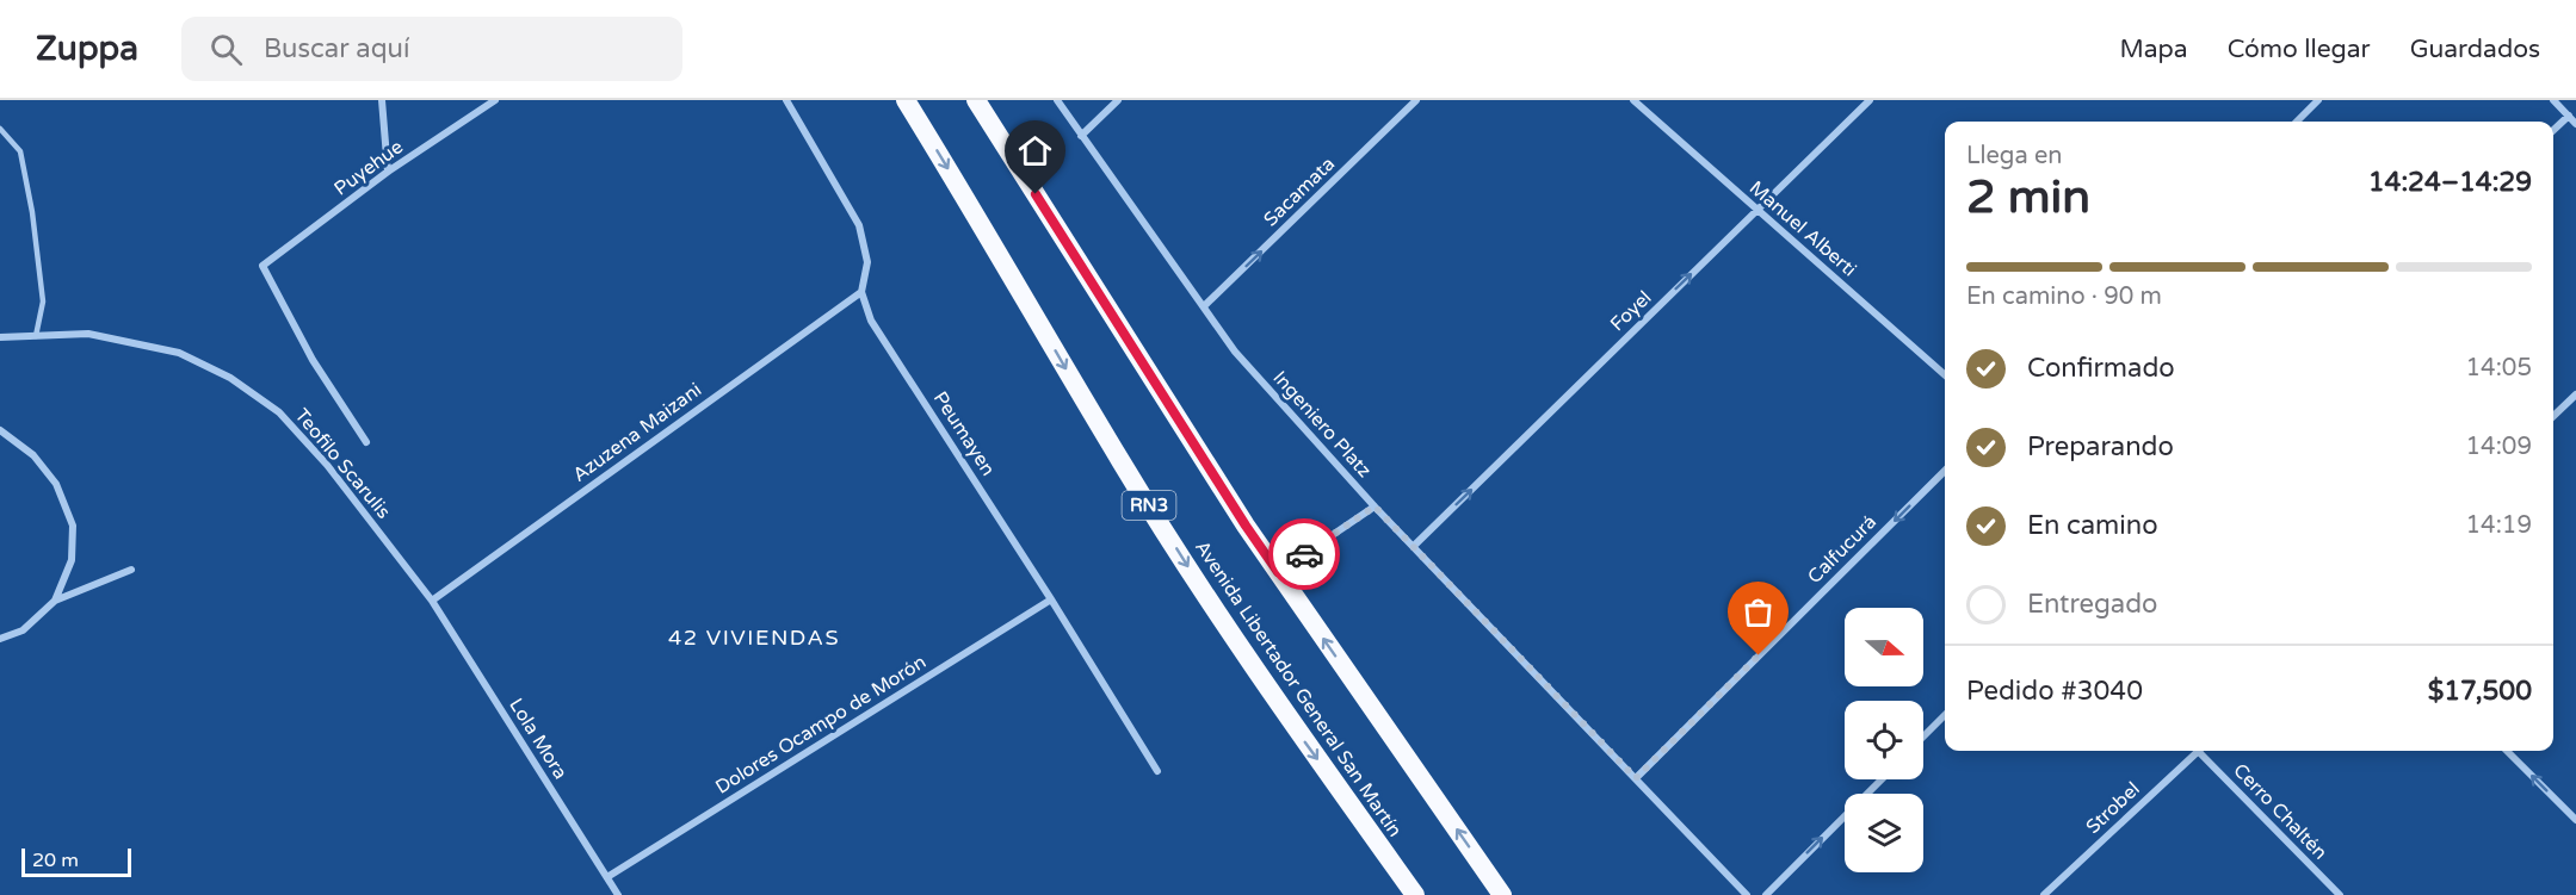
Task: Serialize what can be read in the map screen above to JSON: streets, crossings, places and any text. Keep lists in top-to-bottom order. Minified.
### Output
{"streets":{"highway":["RN3","Avenida Libertador General San Martín"],"street":["Puyehue","Sacamata","Manuel Alberti","Foyel","Ingeniero Platz","Azuzena Maizani","Peumayen","Teofilo Scarulis","Calfucurá","Dolores Ocampo de Morón","Lola Mora","Strobel","Cerro Chaltén"]},"crossings":[["Sacamata","Ingeniero Platz"],["Manuel Alberti","Foyel"],["Foyel","Ingeniero Platz"],["Ingeniero Platz","Calfucurá"],["Azuzena Maizani","Peumayen"],["Azuzena Maizani","Teofilo Scarulis"],["Azuzena Maizani","Lola Mora"],["Peumayen","Dolores Ocampo de Morón"],["Teofilo Scarulis","Lola Mora"],["Dolores Ocampo de Morón","Lola Mora"]],"one_way":["Sacamata","Foyel","Calfucurá"],"districts":["42 VIVIENDAS"],"scale_bar":"20 m","north":"right","page":{"header":"Zuppa","search":"Buscar aquí","nav":["Mapa","Cómo llegar","Guardados"],"heading":["2 min","Llega en","14:24–14:29"],"panel":["Pedido #3040","$17,500"],"bar":"En camino · 90 m","list":[["Confirmado","14:05"],["Preparando","14:09"],["En camino","14:19"],"Entregado"],"scale":"20 m"}}
